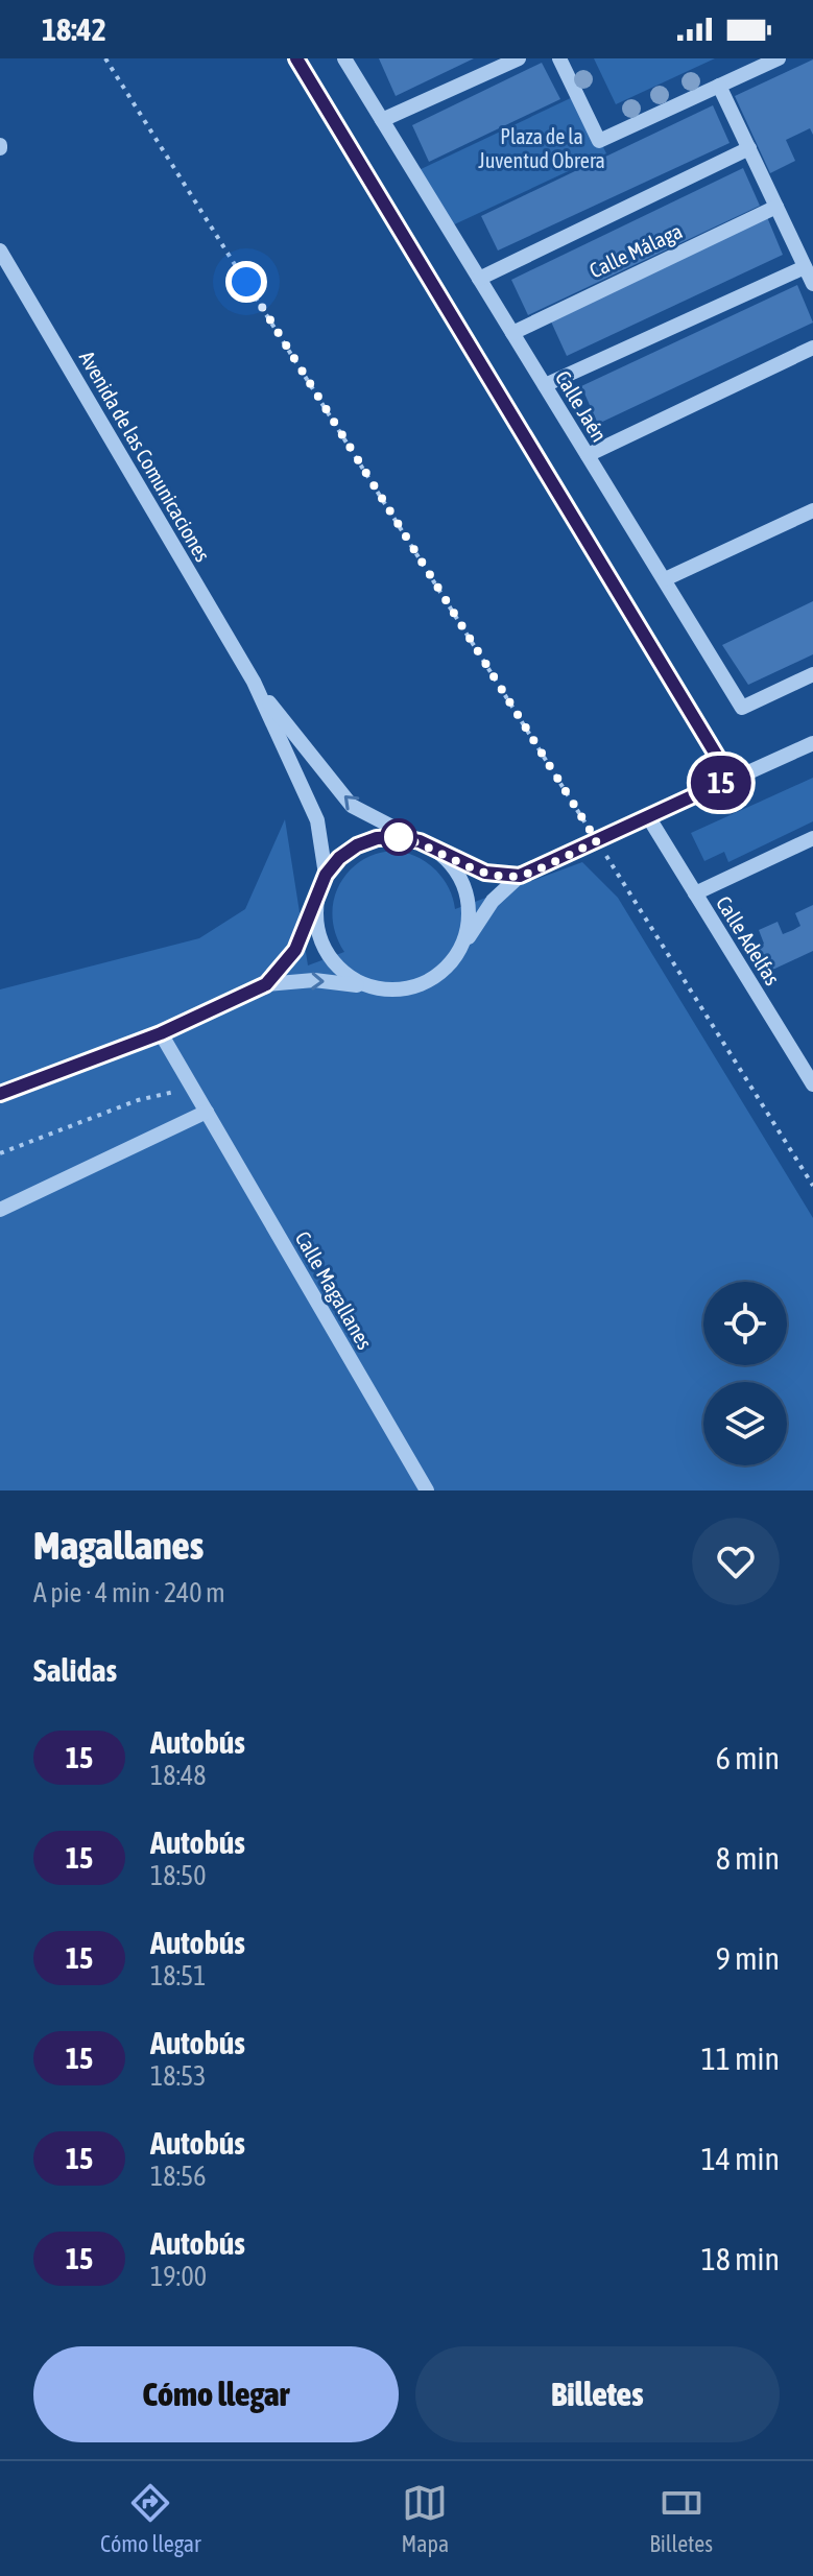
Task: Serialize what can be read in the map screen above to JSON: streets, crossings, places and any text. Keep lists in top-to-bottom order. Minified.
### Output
{"streets":{"street":["Calle Málaga","Calle Jaén","Avenida de las Comunicaciones","Calle Adelfas","Calle Magallanes"]},"crossings":[["Calle Málaga","Calle Jaén"]],"parks":["Plaza de la Juventud Obrera"],"lines":["bus line 15"],"page":{"status":"18:42","on_map":"15","heading":[["Magallanes","A pie · 4 min · 240 m"],"Salidas"],"list":[{"mark":"15","name":"Autobús","note":"18:48","value":"6 min"},{"mark":"15","name":"Autobús","note":"18:50","value":"8 min"},{"mark":"15","name":"Autobús","note":"18:51","value":"9 min"},{"mark":"15","name":"Autobús","note":"18:53","value":"11 min"},{"mark":"15","name":"Autobús","note":"18:56","value":"14 min"},{"mark":"15","name":"Autobús","note":"19:00","value":"18 min"}],"buttons":["Cómo llegar","Billetes"],"tabs":["Cómo llegar","Mapa","Billetes"]}}
